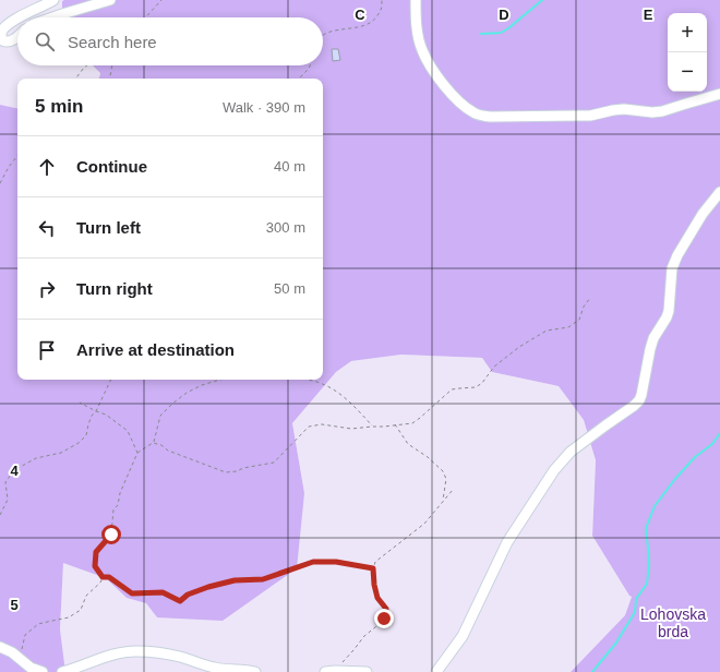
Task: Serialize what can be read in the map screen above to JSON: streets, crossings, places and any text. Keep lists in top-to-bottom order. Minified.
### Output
{"parks":["Lohovska brda"],"page":{"map_buttons":["+","−"],"search":"Search here","heading":["5 min","Walk · 390 m"],"list":[["Continue","40 m"],["Turn left","300 m"],["Turn right","50 m"],"Arrive at destination"]},"grid":{"columns":["C","D","E"],"rows":["4","5"]}}
